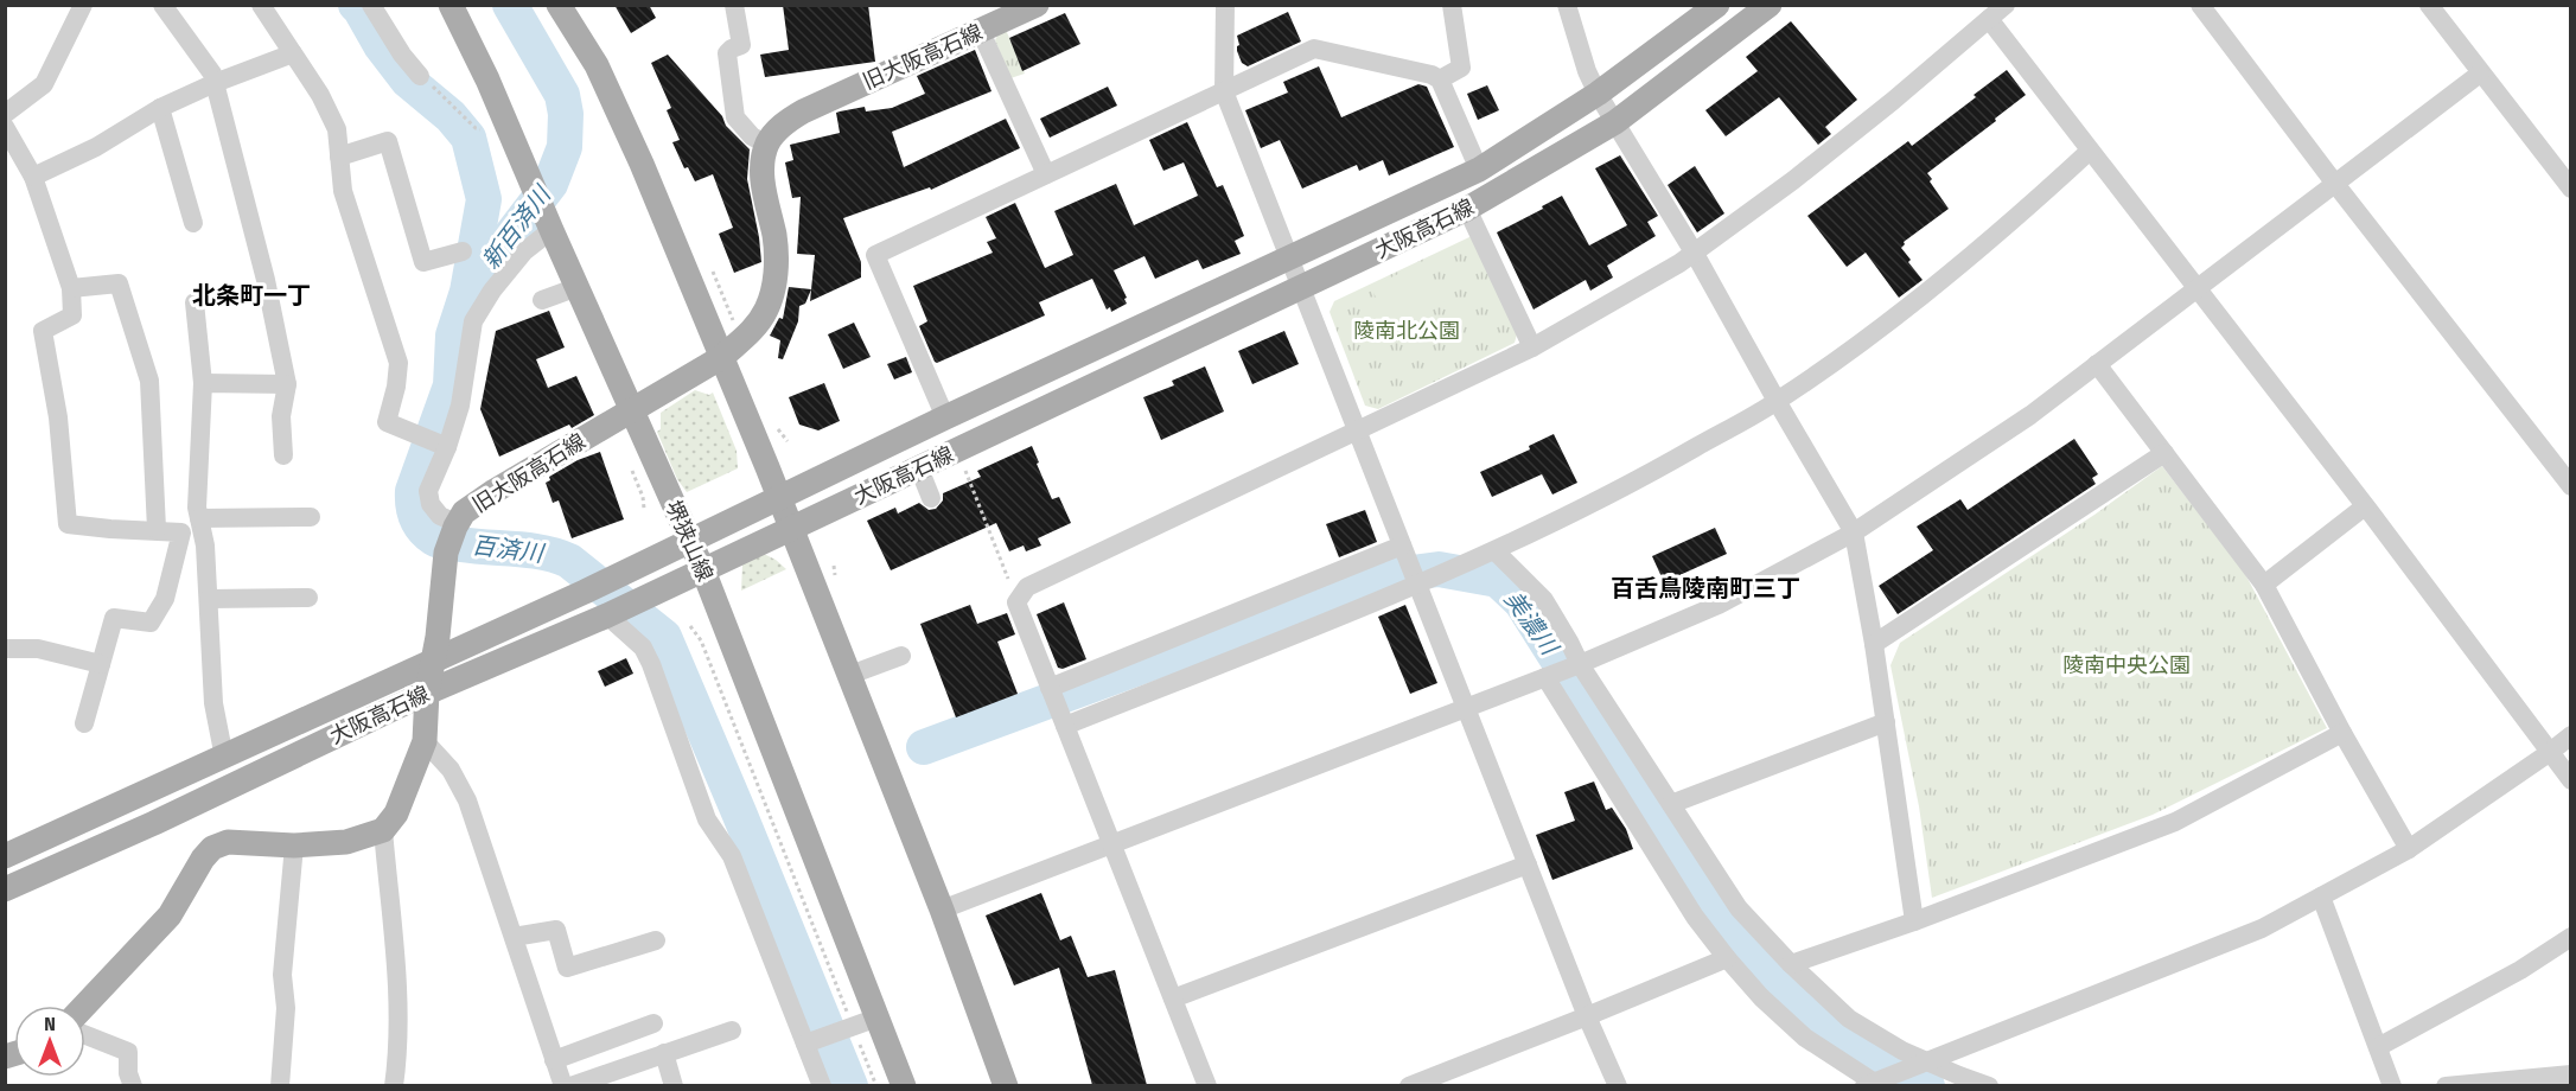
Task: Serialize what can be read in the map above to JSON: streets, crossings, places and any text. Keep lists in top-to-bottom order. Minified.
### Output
{"streets":{"main road":["旧大阪高石線","大阪高石線","堺狭山線"]},"crossings":[["旧大阪高石線","大阪高石線"],["旧大阪高石線","堺狭山線"],["大阪高石線","堺狭山線"]],"districts":["北条町一丁","百舌鳥陵南町三丁"],"water":["新百済川","百済川","美濃川"],"parks":["陵南北公園","陵南中央公園"],"north":"top"}
